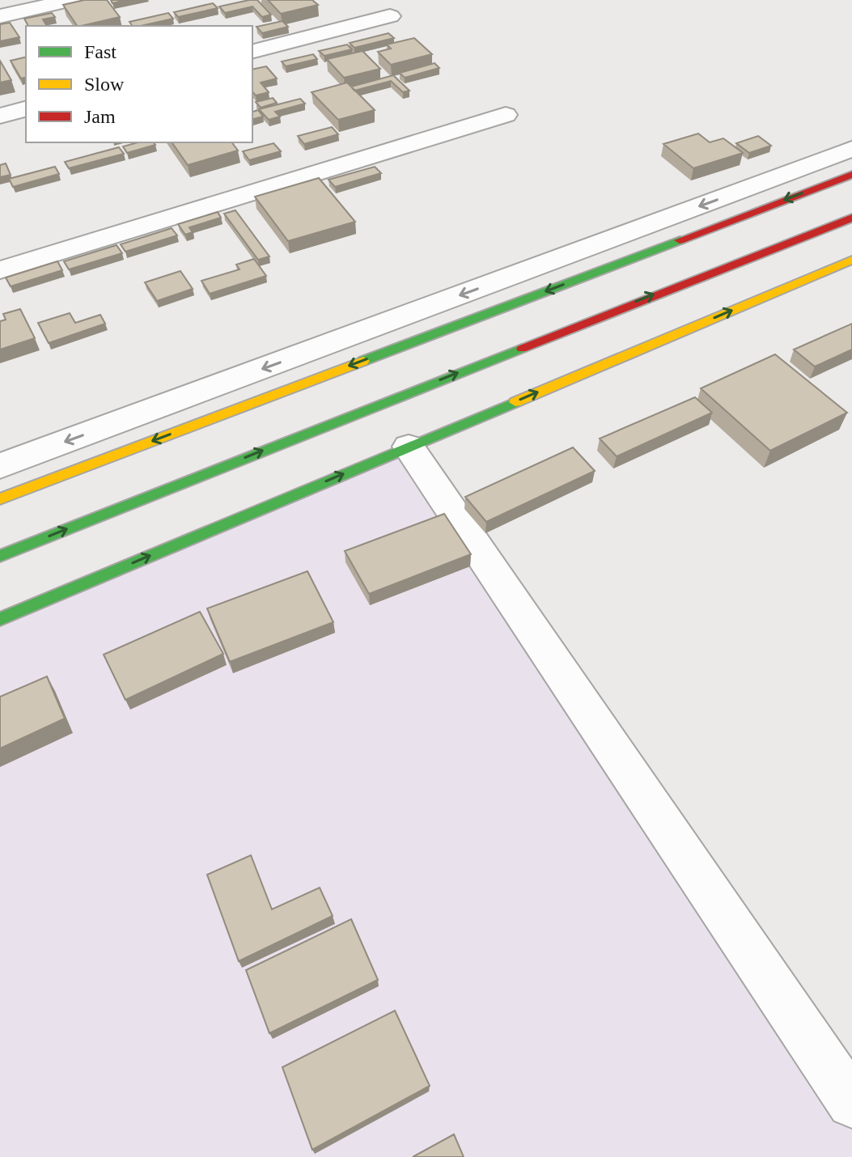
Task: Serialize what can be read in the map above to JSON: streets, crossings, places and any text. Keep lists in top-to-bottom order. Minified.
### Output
{"legend":["Fast","Slow","Jam"]}
